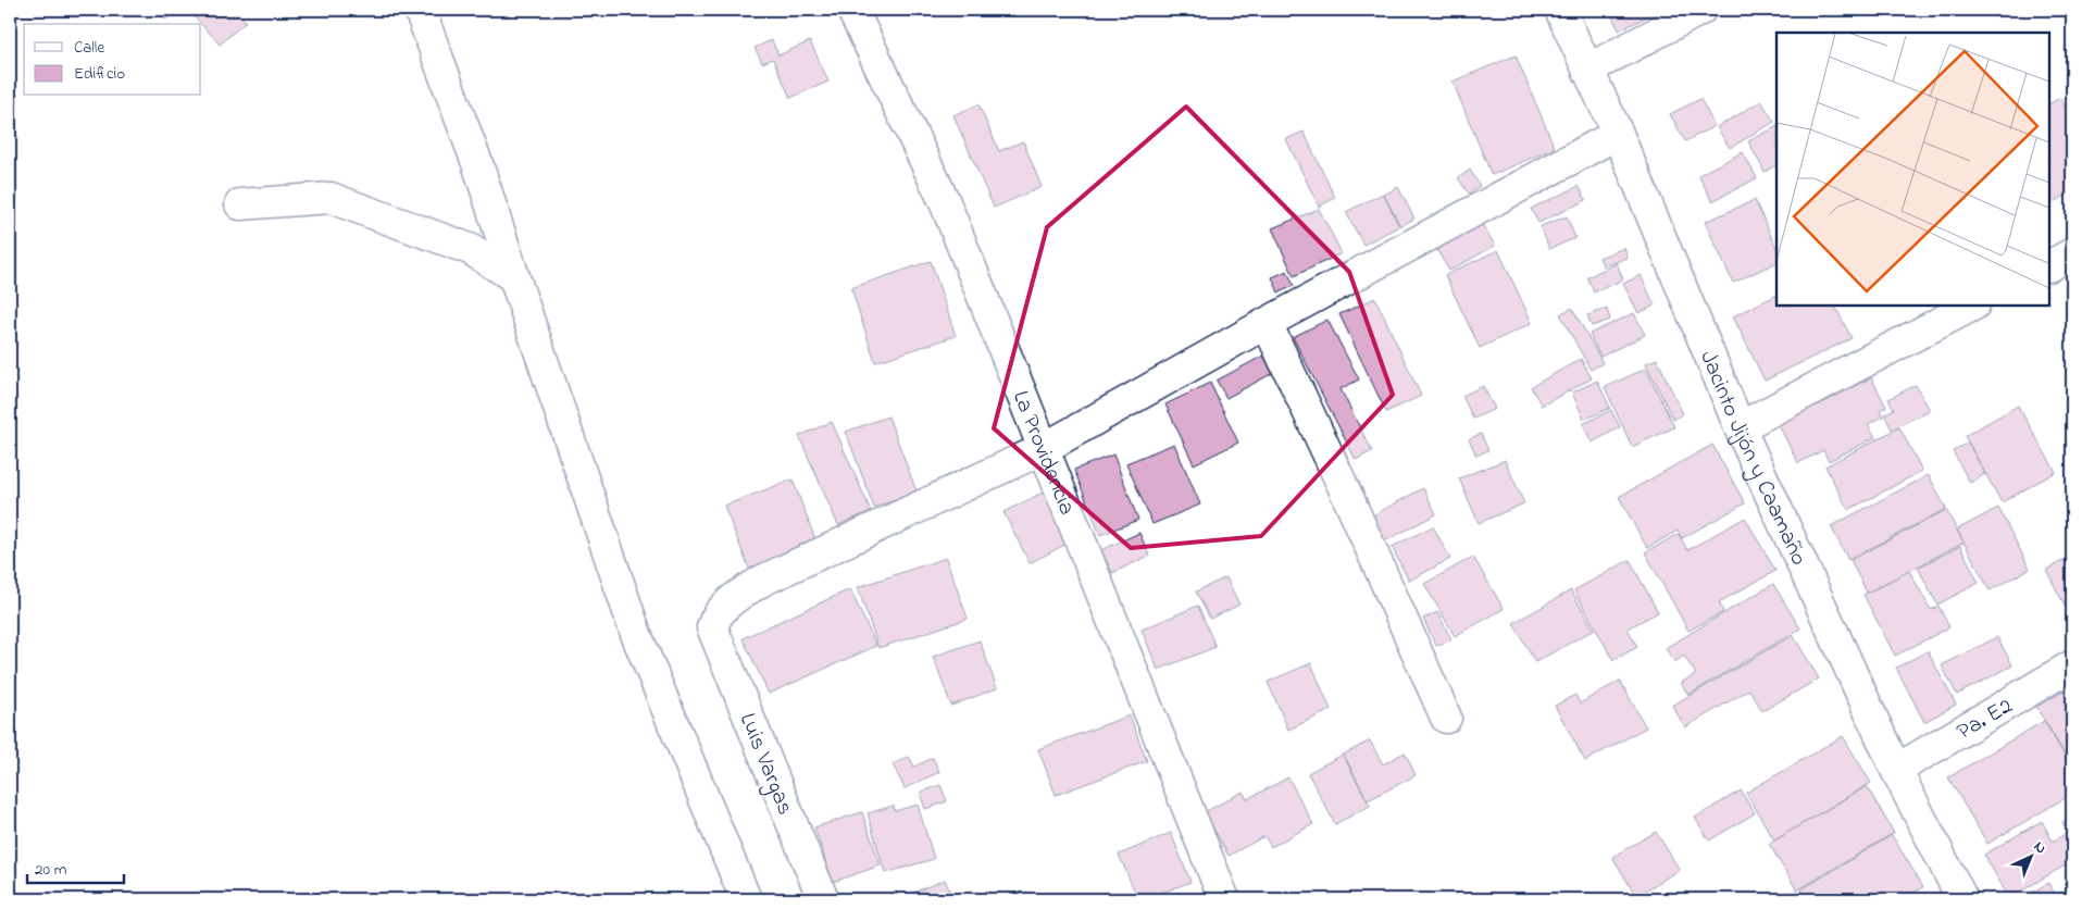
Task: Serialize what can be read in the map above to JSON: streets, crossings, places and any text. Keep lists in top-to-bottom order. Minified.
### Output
{"streets":{"street":["La Providencia","Jacinto Jijón y Caamaño","Pa. E2","Luis Vargas"]},"crossings":[["La Providencia","Luis Vargas"],["Jacinto Jijón y Caamaño","Pa. E2"]],"legend":["Calle","Edificio"],"scale_bar":"20 m","north":"top right"}
